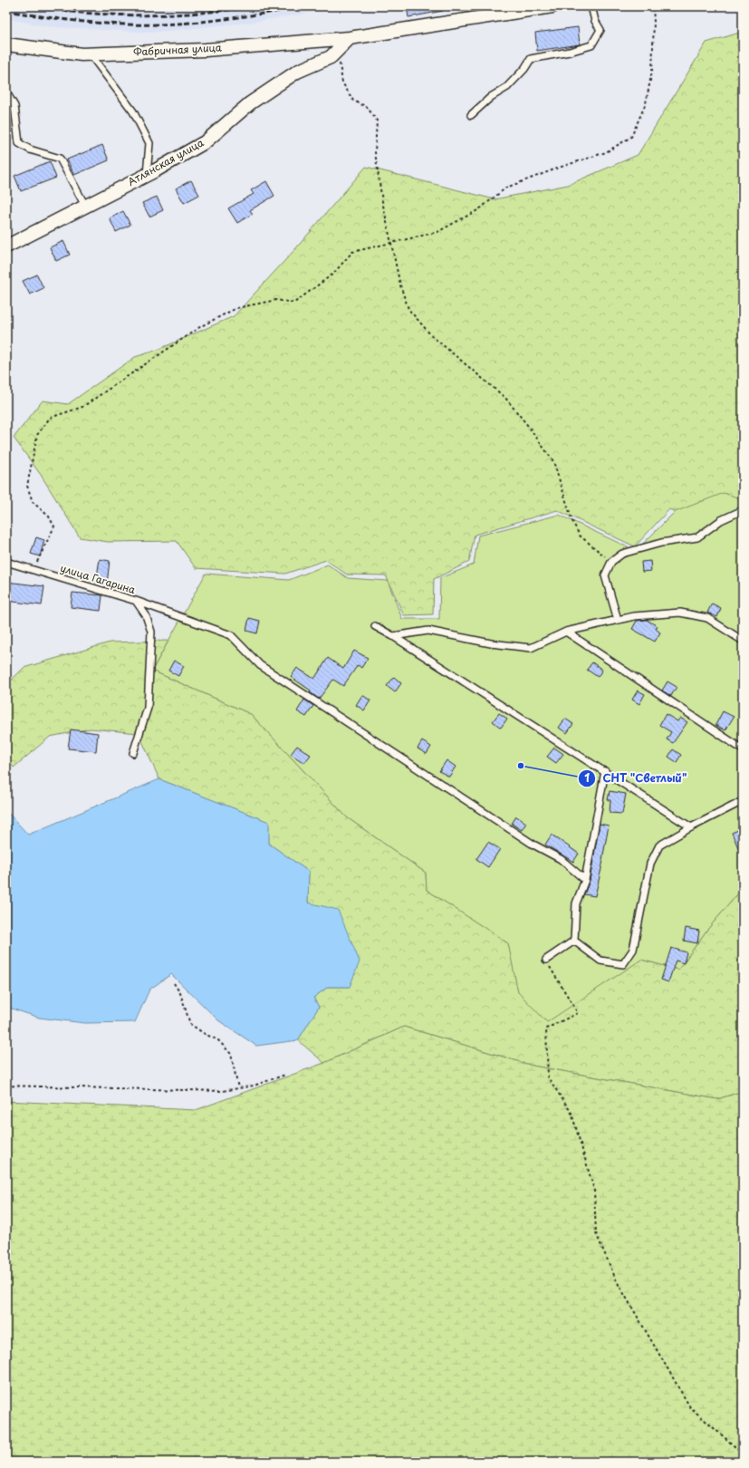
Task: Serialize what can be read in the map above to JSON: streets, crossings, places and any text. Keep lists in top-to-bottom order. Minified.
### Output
{"streets":{"street":["Фабричная улица","Атлянская улица"],"lane":["улица Гагарина"]},"crossings":[["Фабричная улица","Атлянская улица"]],"places":["СНТ \"Светлый\""]}
